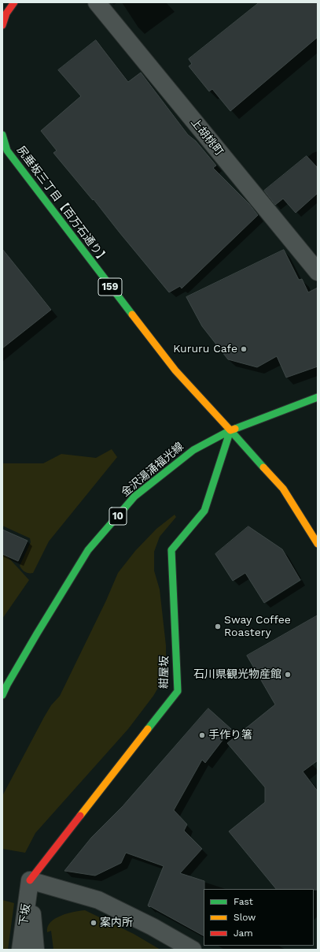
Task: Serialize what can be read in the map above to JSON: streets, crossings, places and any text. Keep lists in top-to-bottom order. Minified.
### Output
{"streets":{"main road":["尻垂坂三丁目【百万石通り】","159","金沢湯涌福光線","10","紺屋坂"],"street":["上胡桃町","下坂"]},"crossings":[["尻垂坂三丁目【百万石通り】","金沢湯涌福光線"],["尻垂坂三丁目【百万石通り】","紺屋坂"],["金沢湯涌福光線","紺屋坂"],["紺屋坂","下坂"]],"places":["Kururu Cafe","Sway Coffee Roastery","石川県観光物産館","手作り箸","案内所"],"legend":["Fast","Slow","Jam"]}
